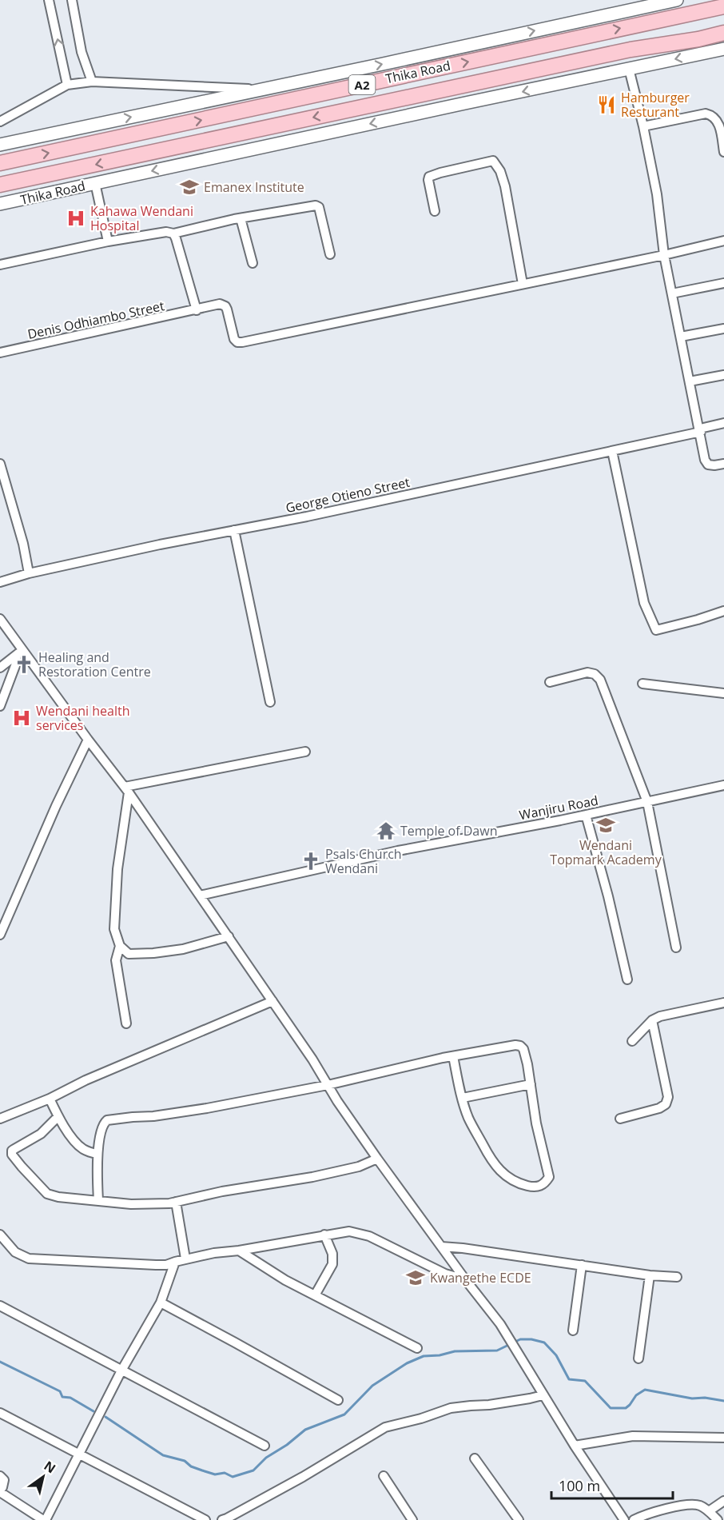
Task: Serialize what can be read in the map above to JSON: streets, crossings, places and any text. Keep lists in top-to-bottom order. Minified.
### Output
{"streets":{"highway":["Thika Road","A2"],"street":["Denis Odhiambo Street","George Otieno Street","Wanjiru Road"]},"places":{"restaurant":["Hamburger Resturant"],"school or university":["Emanex Institute","Wendani Topmark Academy","Kwangethe ECDE"],"hospital":["Kahawa Wendani Hospital","Wendani health services"],"church":["Healing and Restoration Centre","Psals Church Wendani"],"temple":["Temple of Dawn"]},"scale_bar":"100 m","north":"top right"}
